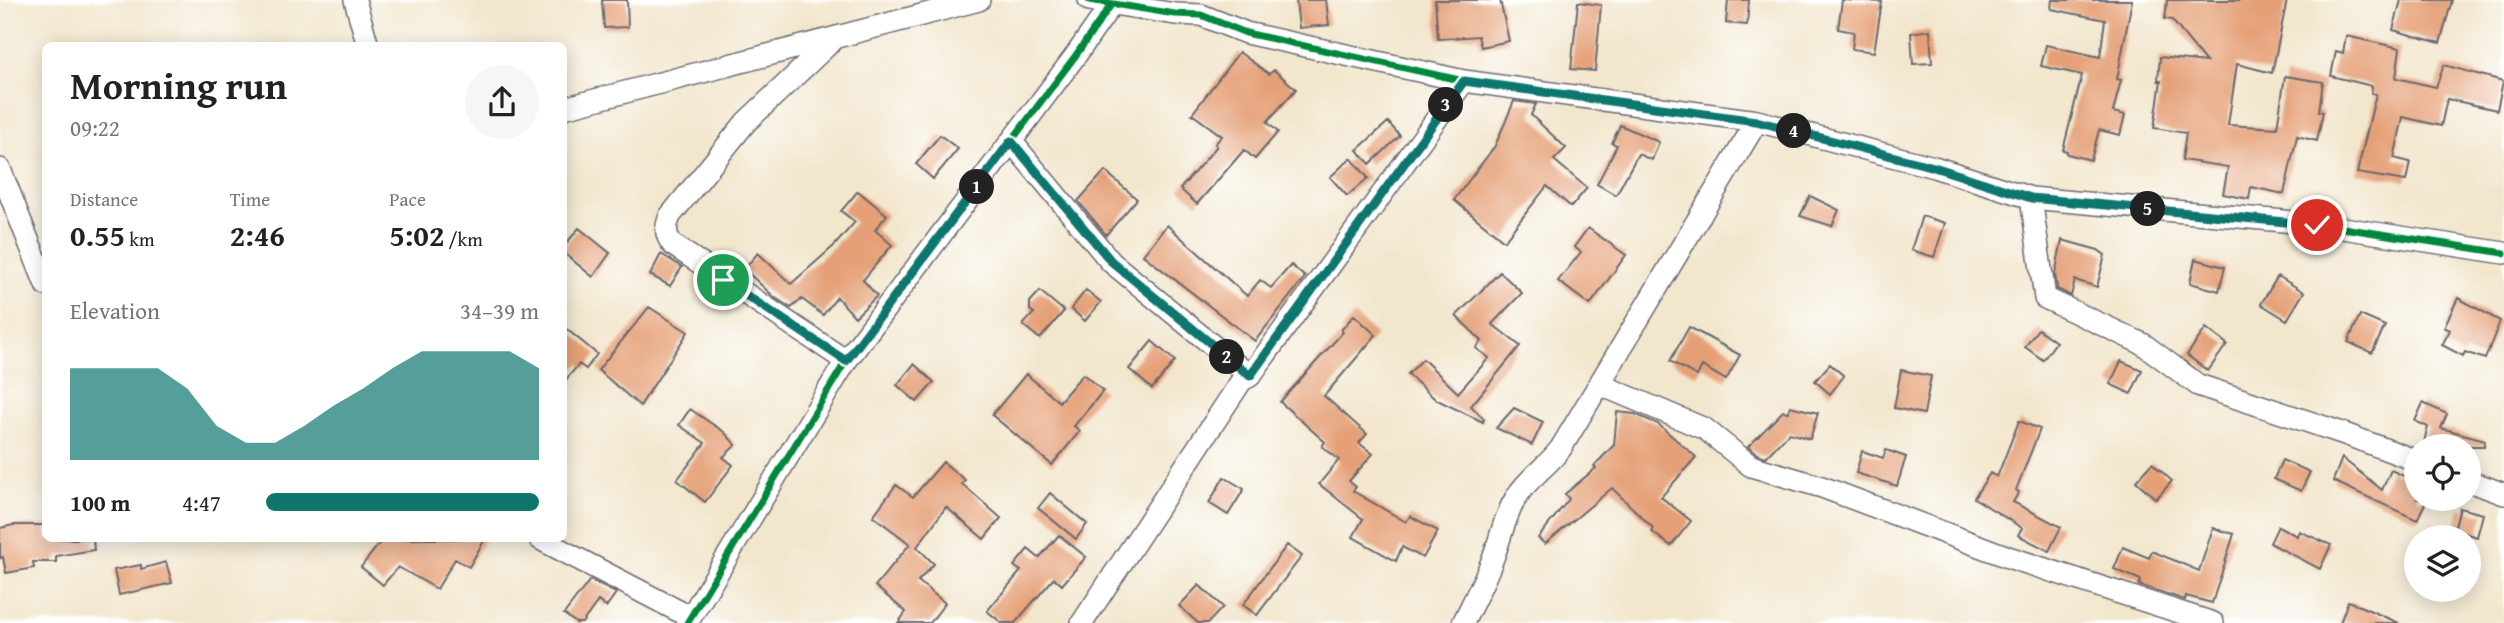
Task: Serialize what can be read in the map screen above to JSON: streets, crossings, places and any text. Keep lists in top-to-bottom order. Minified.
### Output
{"page":{"heading":["Morning run","09:22"],"pins":["3","4","1","5","2"],"stats":[["Distance","0.55 km"],["Time","2:46"],["Pace","5:02 /km"]],"chart":["Elevation","34–39 m"],"list":[{"name":"100 m","note":"4:47"}]}}
